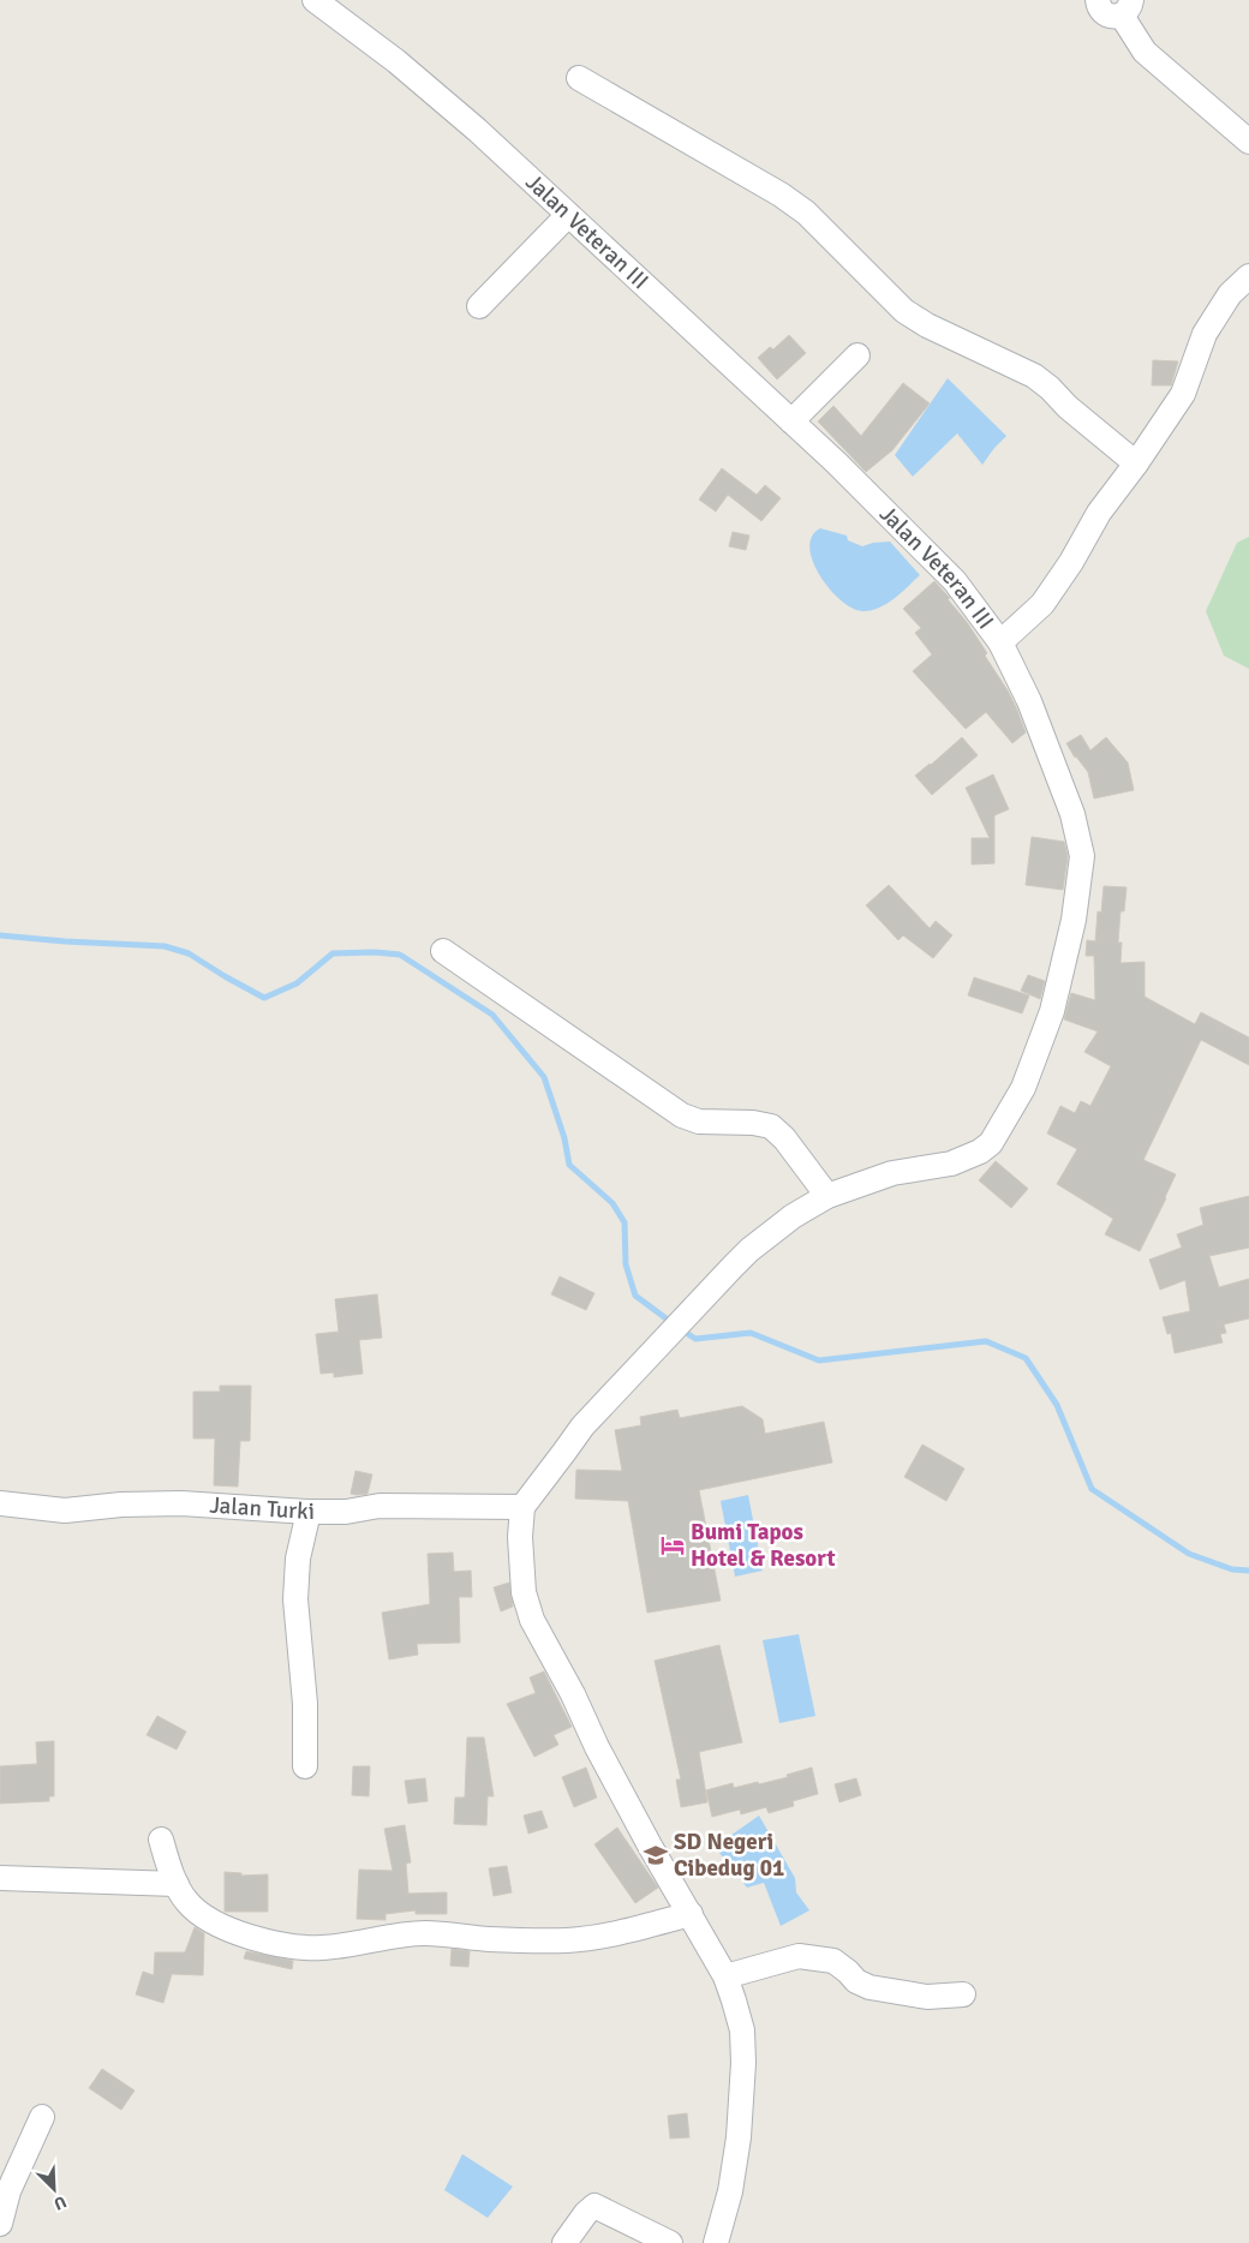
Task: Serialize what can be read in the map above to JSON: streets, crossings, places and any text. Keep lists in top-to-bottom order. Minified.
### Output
{"streets":{"street":["Jalan Veteran III","Jalan Turki"]},"crossings":[["Jalan Veteran III","Jalan Turki"]],"places":{"hotel":["Bumi Tapos Hotel & Resort"],"school or university":["SD Negeri Cibedug 01"]},"north":"bottom right"}
